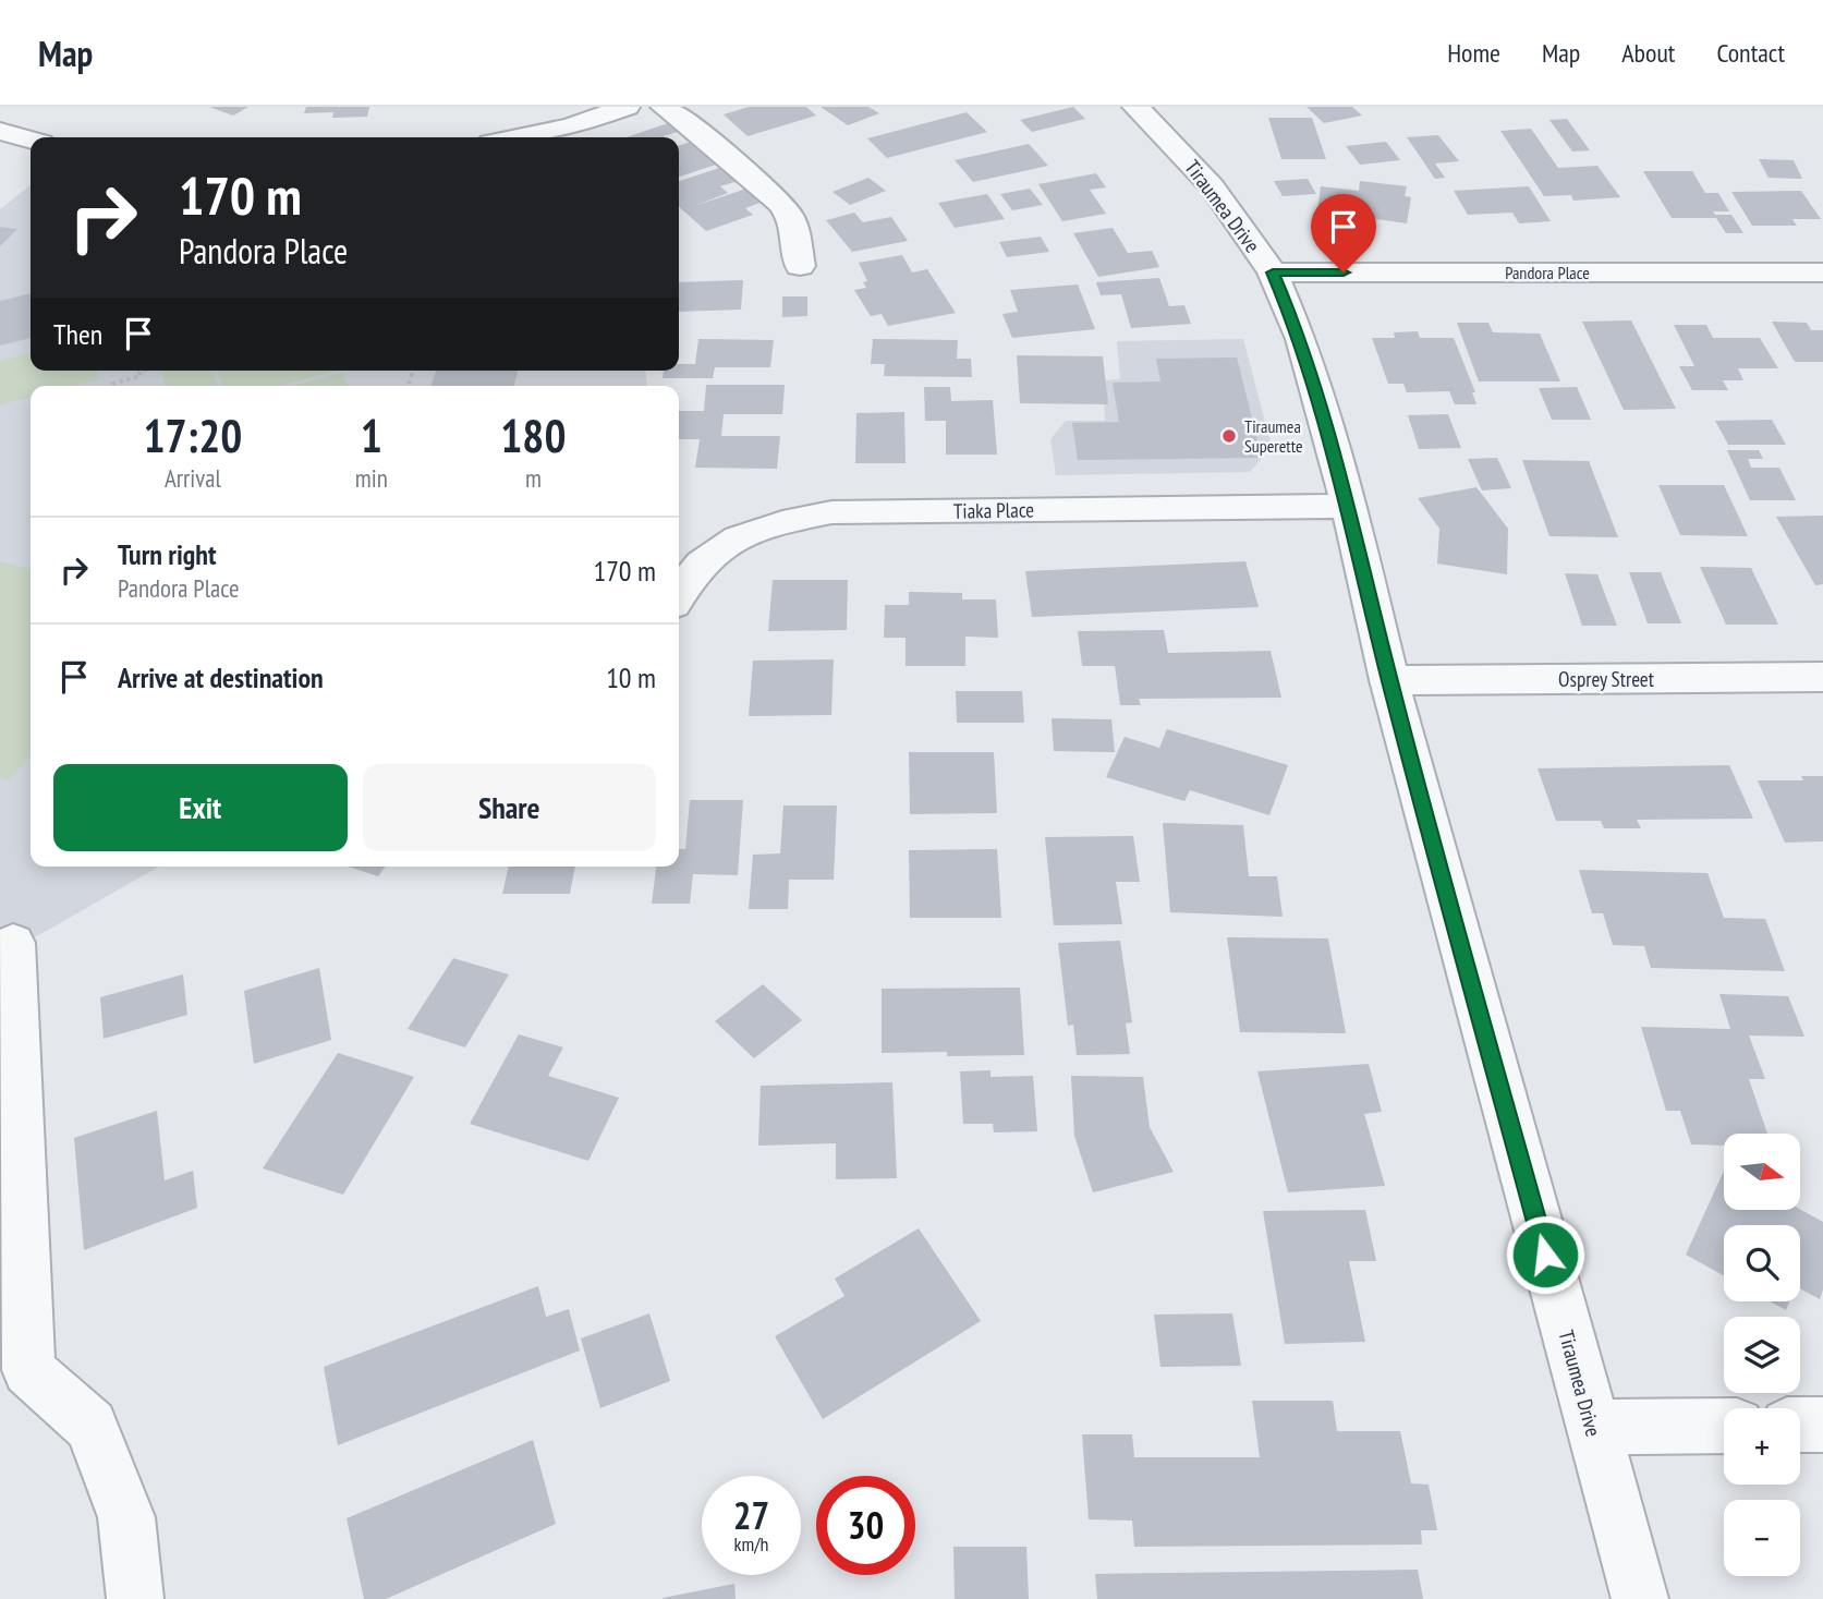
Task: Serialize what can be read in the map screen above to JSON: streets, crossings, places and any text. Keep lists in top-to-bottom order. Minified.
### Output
{"streets":{"street":["Tiraumea Drive","Pandora Place","Tiaka Place","Osprey Street"]},"crossings":[["Tiraumea Drive","Pandora Place"],["Tiraumea Drive","Tiaka Place"],["Tiraumea Drive","Osprey Street"]],"places":["Tiraumea Superette"],"north":"right","page":{"header":"Map","nav":["Home","Map","About","Contact"],"turn":["170 m","Pandora Place"],"then":"Then","eta":["17:20","Arrival","1","min","180","m"],"list":[{"name":"Turn right","note":"Pandora Place","value":"170 m"},{"name":"Arrive at destination","value":"10 m"}],"buttons":["Exit","Share"],"map_buttons":["+","−"],"speed":"27 km/h","limit":"30"}}
